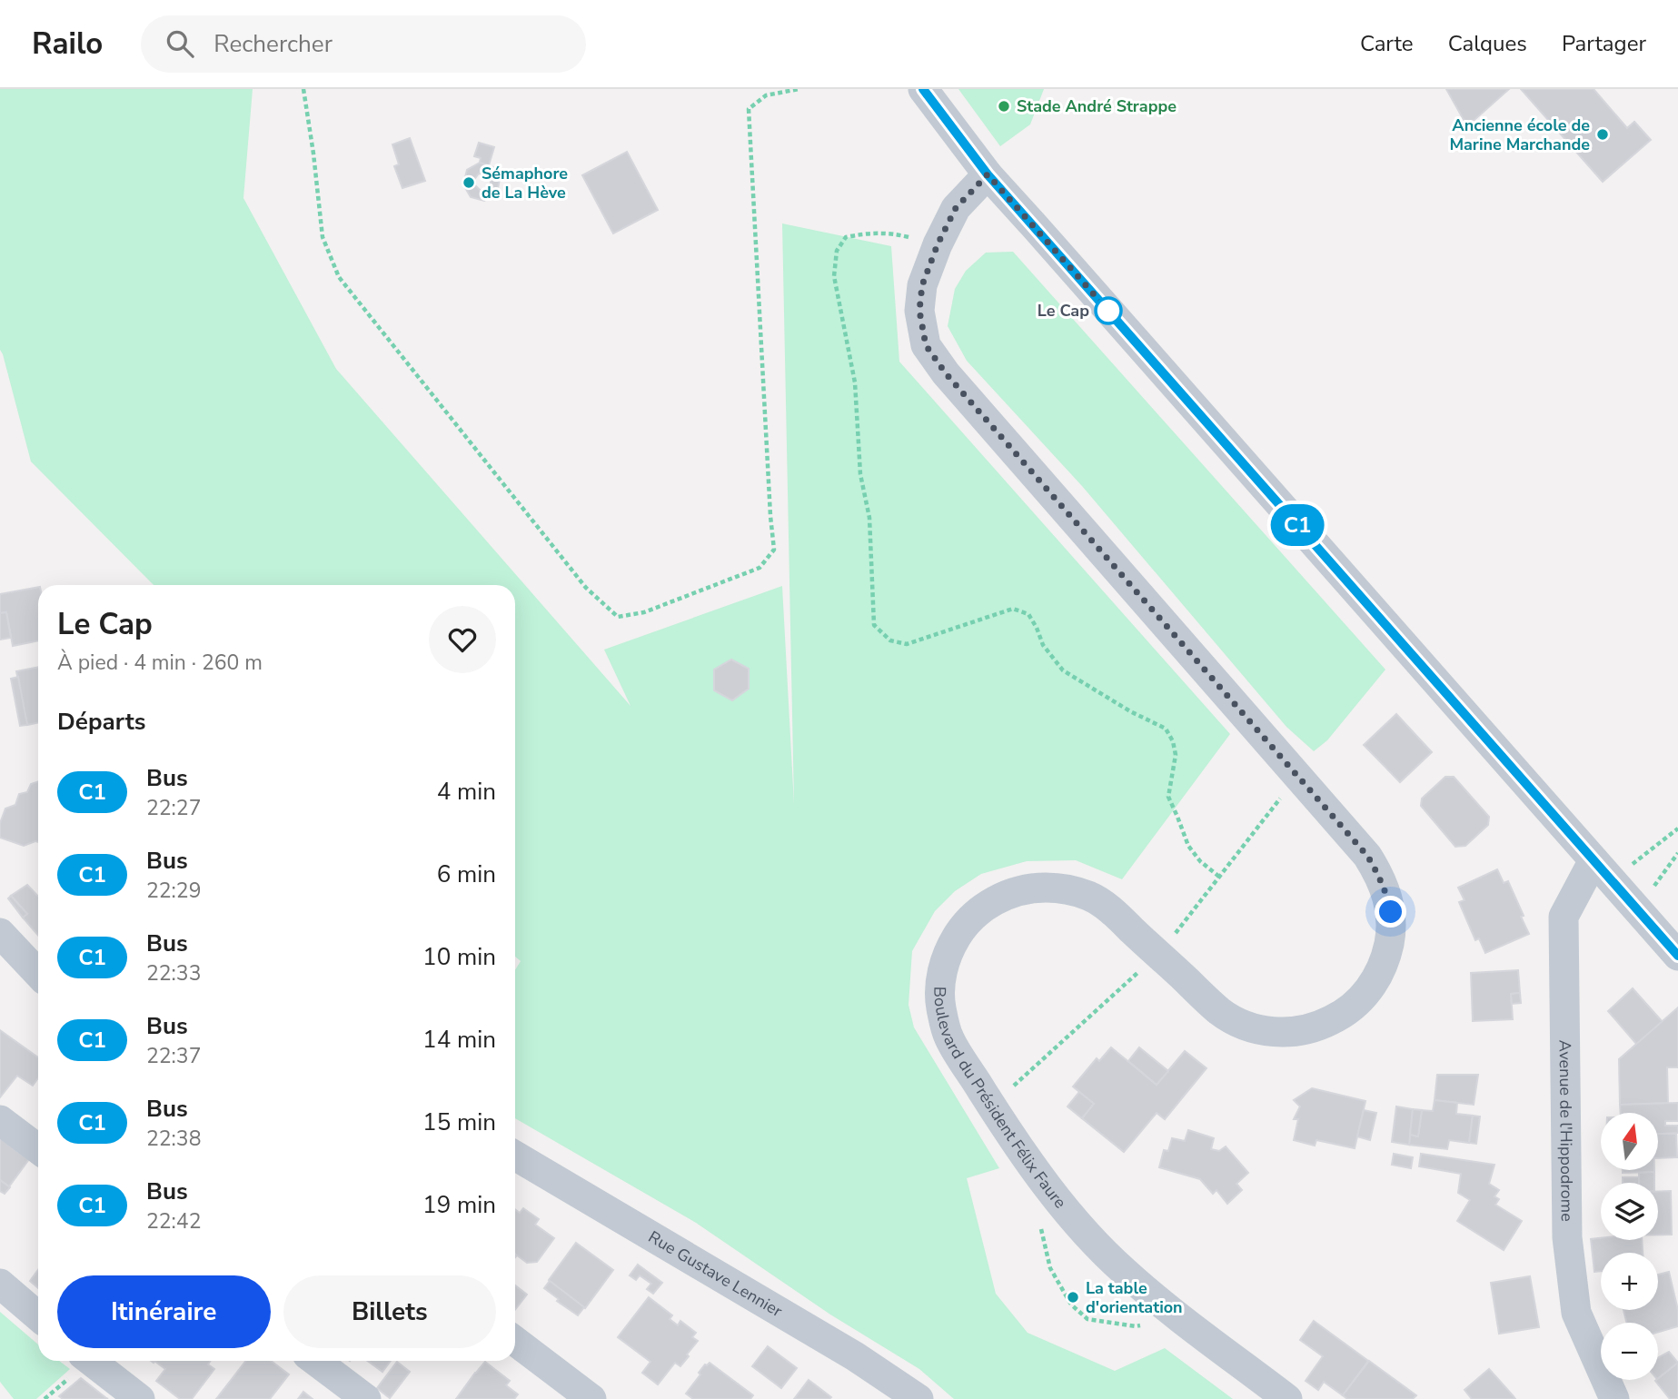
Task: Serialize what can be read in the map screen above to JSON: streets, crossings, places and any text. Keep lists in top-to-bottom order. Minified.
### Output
{"streets":{"street":["Boulevard du Président Félix Faure","Avenue de l'Hippodrome","Rue Gustave Lennier"]},"places":["Stade André Strappe","Ancienne école de Marine Marchande","Sémaphore de La Hève","Le Cap","La table d'orientation"],"lines":["bus line C1"],"north":"top","page":{"header":"Railo","search":"Rechercher","nav":["Carte","Calques","Partager"],"on_map":"C1","heading":[["Le Cap","À pied · 4 min · 260 m"],"Départs"],"list":[{"mark":"C1","name":"Bus","note":"22:27","value":"4 min"},{"mark":"C1","name":"Bus","note":"22:29","value":"6 min"},{"mark":"C1","name":"Bus","note":"22:33","value":"10 min"},{"mark":"C1","name":"Bus","note":"22:37","value":"14 min"},{"mark":"C1","name":"Bus","note":"22:38","value":"15 min"},{"mark":"C1","name":"Bus","note":"22:42","value":"19 min"}],"map_buttons":["+","−"],"buttons":["Itinéraire","Billets"]}}
